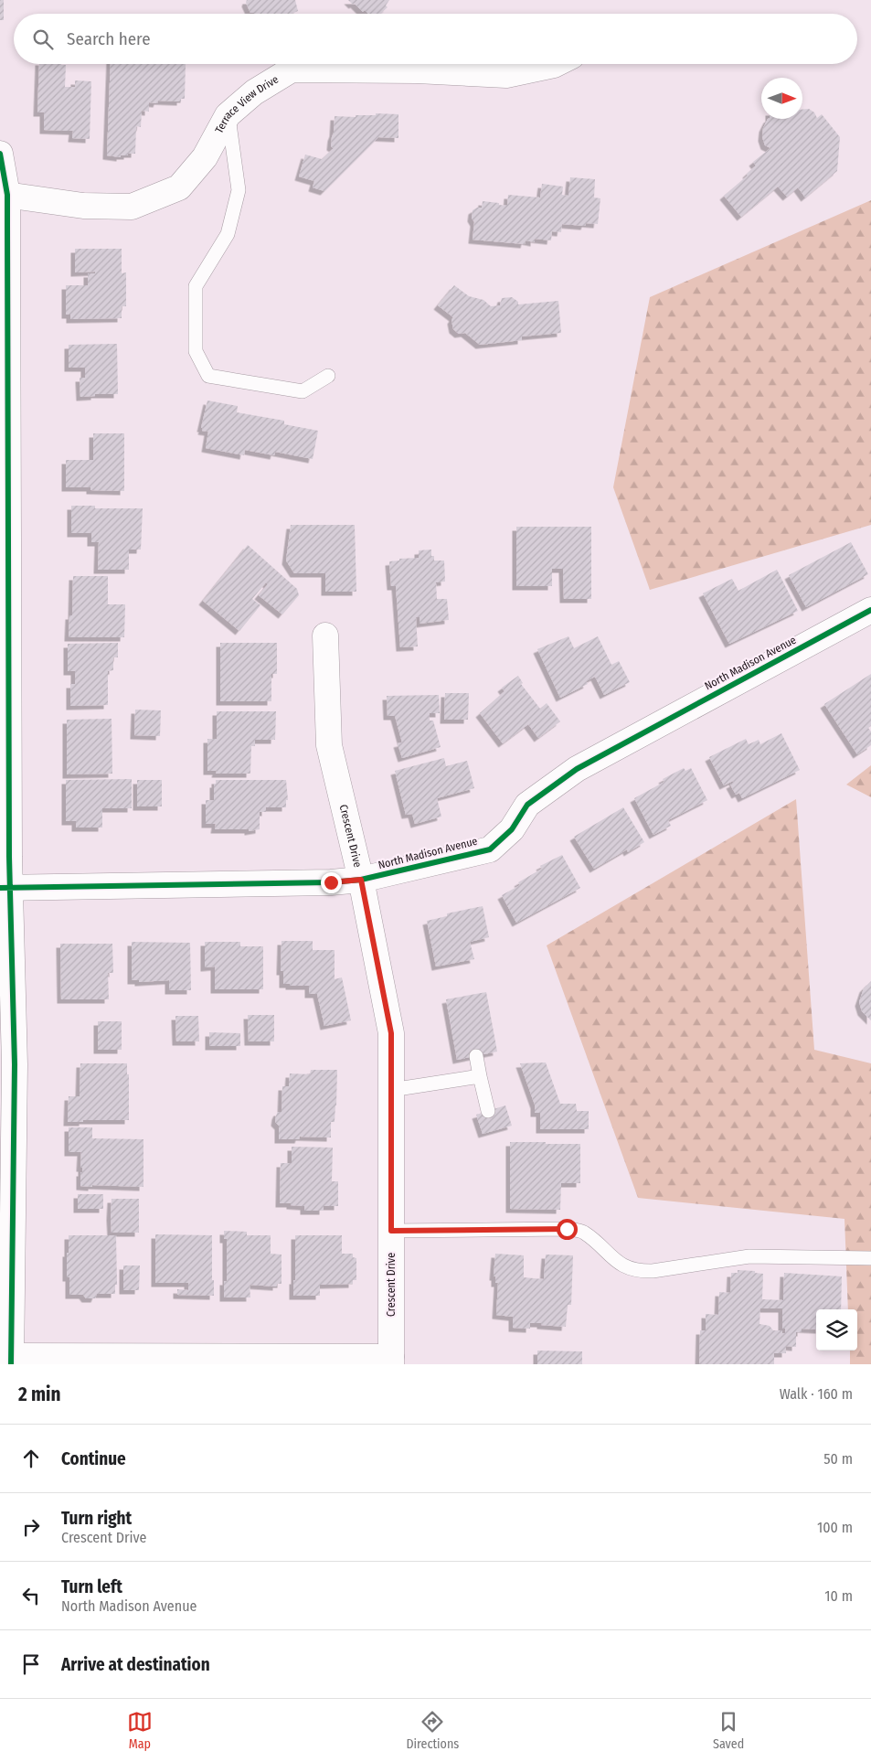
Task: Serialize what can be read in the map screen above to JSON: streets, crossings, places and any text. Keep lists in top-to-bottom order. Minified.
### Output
{"streets":{"street":["Terrace View Drive","North Madison Avenue","Crescent Drive"]},"crossings":[["North Madison Avenue","Crescent Drive"]],"north":"right","page":{"search":"Search here","heading":["2 min","Walk · 160 m"],"list":[["Continue","50 m"],["Turn right","Crescent Drive","100 m"],["Turn left","North Madison Avenue","10 m"],"Arrive at destination"],"nav":["Map","Directions","Saved"]}}
